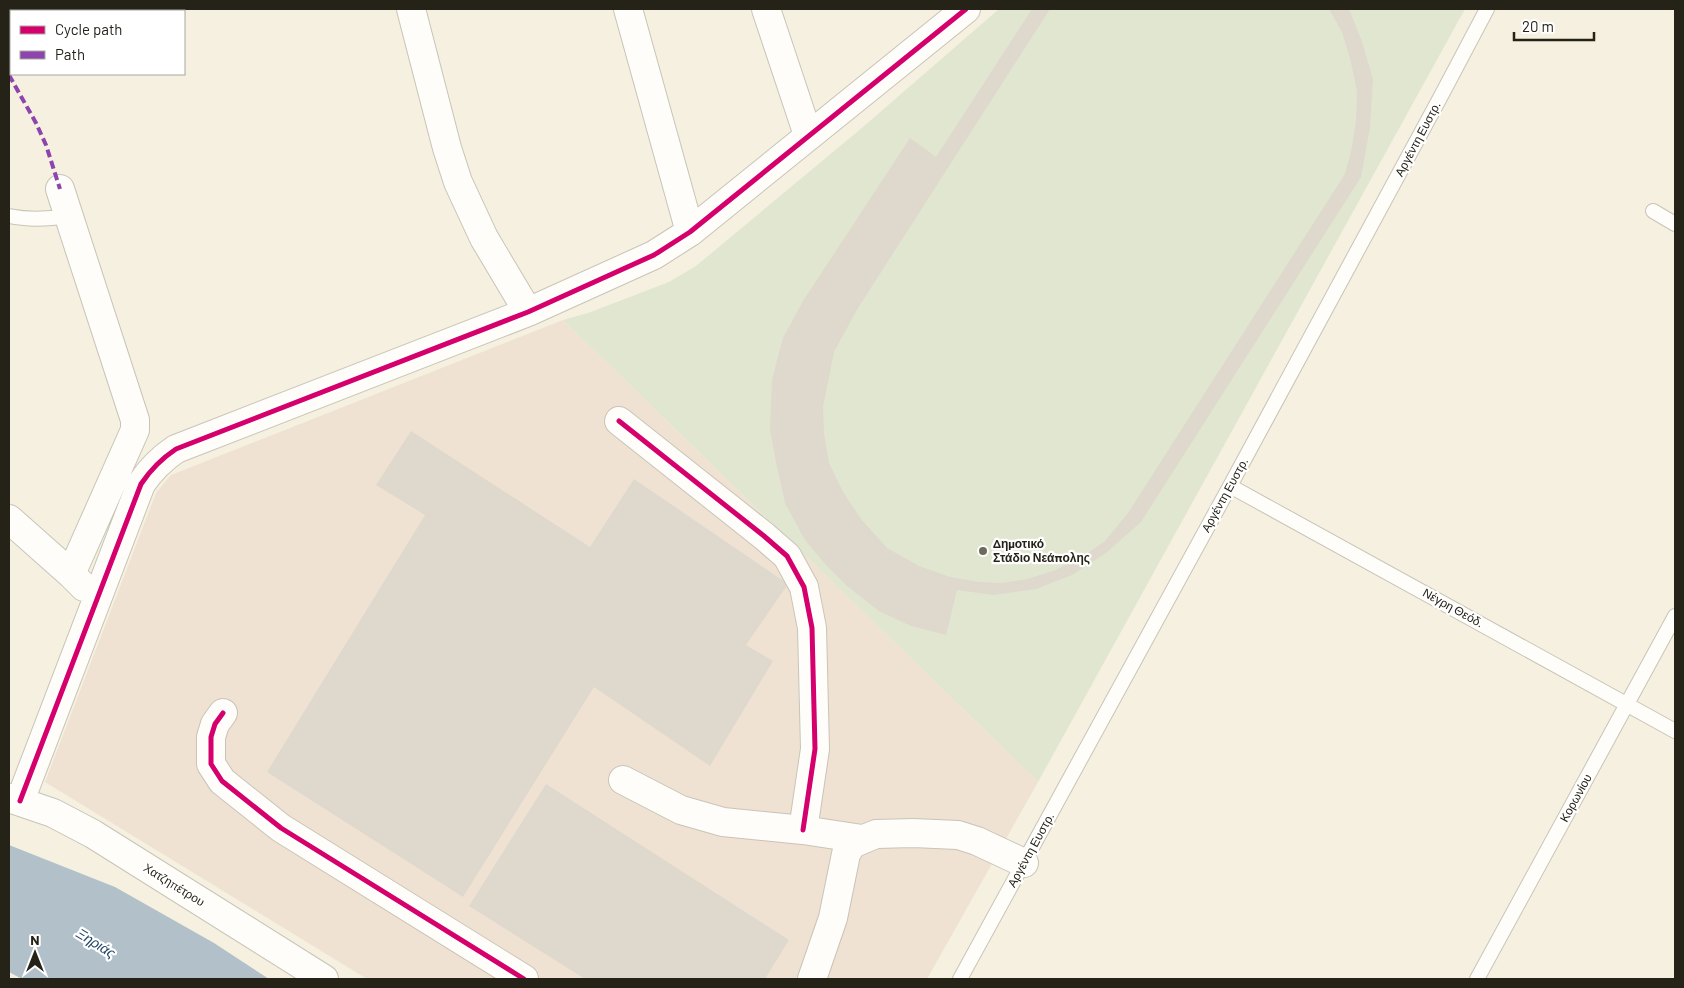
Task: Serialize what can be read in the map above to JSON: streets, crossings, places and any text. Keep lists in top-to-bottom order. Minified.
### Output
{"streets":{"street":["Χατζηπέτρου"],"lane":["Αργέντη Ευστρ.","Νέγρη Θεόδ.","Κορωνίου"]},"crossings":[["Αργέντη Ευστρ.","Νέγρη Θεόδ."],["Νέγρη Θεόδ.","Κορωνίου"]],"water":["Ξηριάς"],"places":["Δημοτικό Στάδιο Νεάπολης"],"legend":["Cycle path","Path"],"scale_bar":"20 m","north":"top"}
